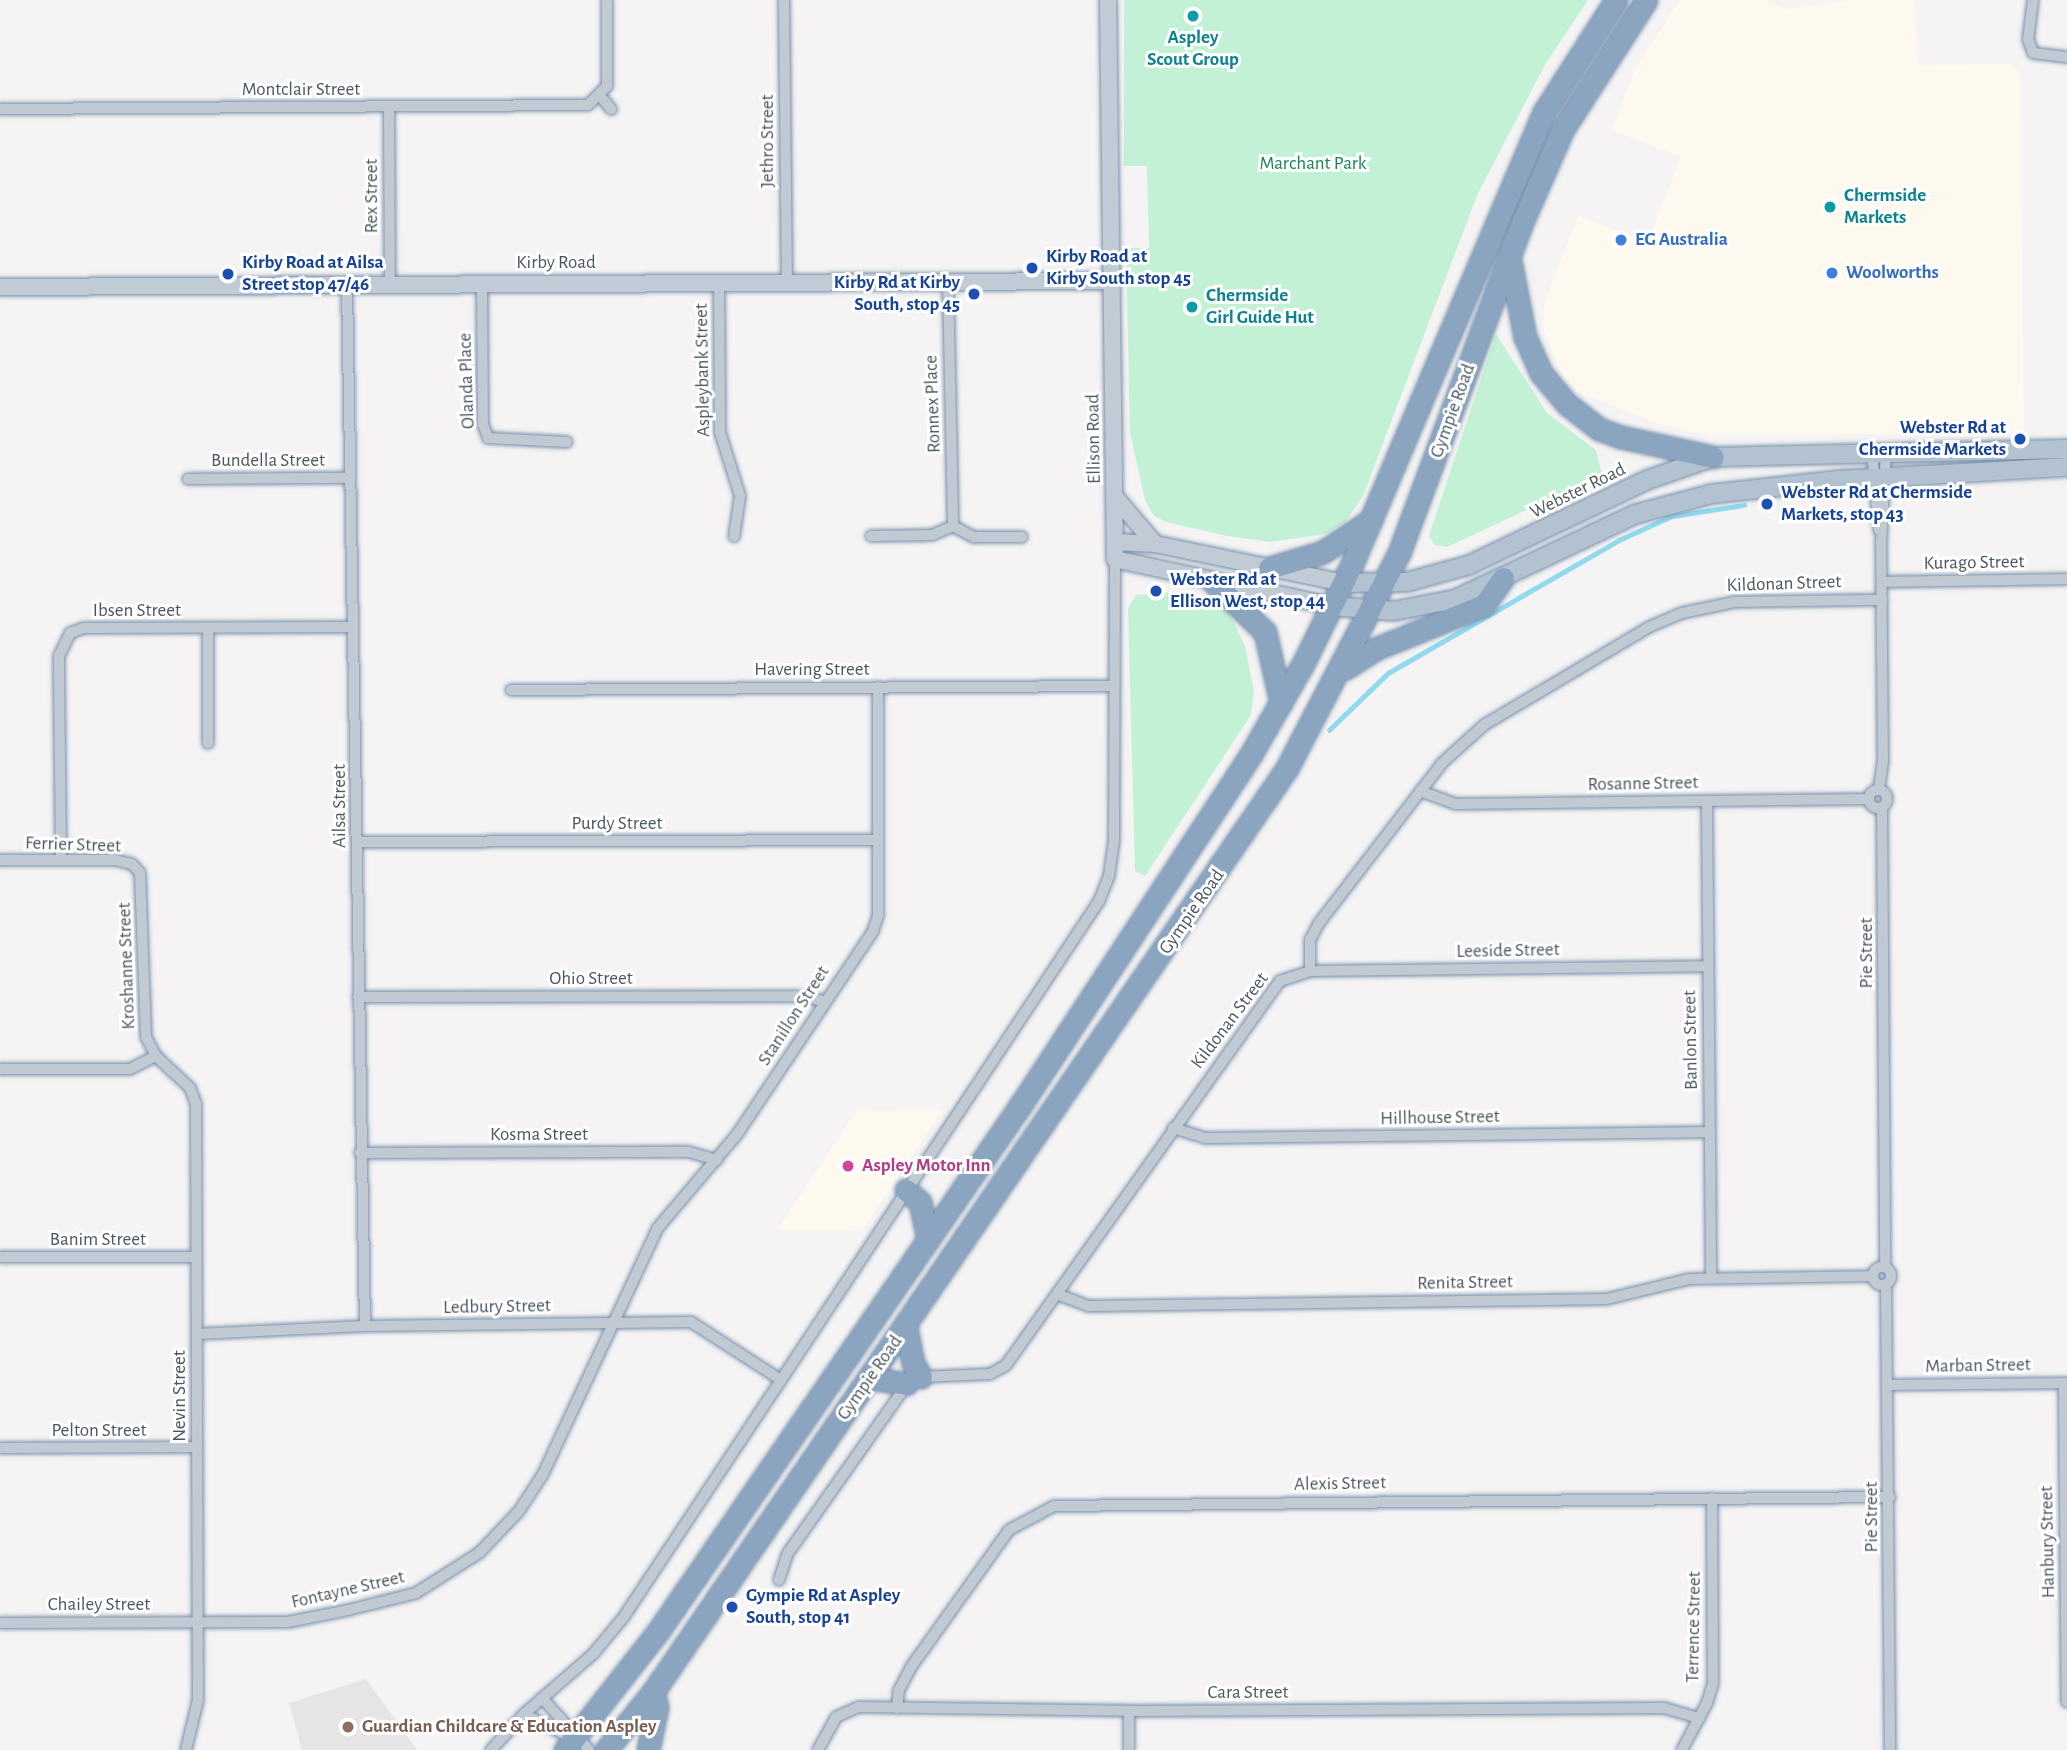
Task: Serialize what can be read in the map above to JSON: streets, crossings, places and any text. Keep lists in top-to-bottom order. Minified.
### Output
{"streets":{"highway":["Gympie Road"],"main road":["Webster Road"],"street":["Montclair Street","Jethro Street","Rex Street","Kirby Road","Aspleybank Street","Olanda Place","Ronnex Place","Ellison Road","Bundella Street","Kurago Street","Kildonan Street","Ibsen Street","Havering Street","Rosanne Street","Ailsa Street","Purdy Street","Ferrier Street","Leeside Street","Pie Street","Kroshanne Street","Ohio Street","Stanillon Street","Banlon Street","Hillhouse Street","Kosma Street","Banim Street","Renita Street","Ledbury Street","Marban Street","Nevin Street","Pelton Street","Alexis Street","Hanbury Street","Fontayne Street","Chailey Street","Terrence Street","Cara Street"]},"crossings":[["Montclair Street","Rex Street"],["Jethro Street","Kirby Road"],["Rex Street","Kirby Road"],["Kirby Road","Aspleybank Street"],["Kirby Road","Olanda Place"],["Kirby Road","Ronnex Place"],["Kirby Road","Ellison Road"],["Kirby Road","Ailsa Street"],["Gympie Road","Webster Road"],["Ellison Road","Webster Road"],["Ellison Road","Havering Street"],["Bundella Street","Ailsa Street"],["Kildonan Street","Rosanne Street"],["Kildonan Street","Leeside Street"],["Kildonan Street","Hillhouse Street"],["Kildonan Street","Renita Street"],["Ibsen Street","Ailsa Street"],["Ibsen Street","Ferrier Street"],["Havering Street","Stanillon Street"],["Rosanne Street","Banlon Street"],["Ailsa Street","Purdy Street"],["Ailsa Street","Ohio Street"],["Ailsa Street","Kosma Street"],["Ailsa Street","Ledbury Street"],["Purdy Street","Stanillon Street"],["Ferrier Street","Kroshanne Street"],["Leeside Street","Banlon Street"],["Pie Street","Renita Street"],["Pie Street","Marban Street"],["Pie Street","Alexis Street"],["Kroshanne Street","Nevin Street"],["Ohio Street","Stanillon Street"],["Stanillon Street","Kosma Street"],["Stanillon Street","Ledbury Street"],["Stanillon Street","Fontayne Street"],["Banlon Street","Hillhouse Street"],["Banlon Street","Renita Street"],["Banim Street","Nevin Street"],["Ledbury Street","Nevin Street"],["Ledbury Street","Fontayne Street"],["Marban Street","Hanbury Street"],["Nevin Street","Pelton Street"],["Nevin Street","Fontayne Street"],["Nevin Street","Chailey Street"],["Alexis Street","Terrence Street"],["Alexis Street","Cara Street"],["Fontayne Street","Chailey Street"],["Terrence Street","Cara Street"]],"parks":["Marchant Park"],"places":["Aspley Scout Group","Chermside Markets","EG Australia","Kirby Road at Kirby South stop 45","Woolworths","Kirby Road at Ailsa Street stop 47/46","Kirby Rd at Kirby South, stop 45","Chermside Girl Guide Hut","Webster Rd at Chermside Markets","Webster Rd at Chermside Markets, stop 43","Webster Rd at Ellison West, stop 44","Aspley Motor Inn","Gympie Rd at Aspley South, stop 41","Guardian Childcare & Education Aspley"]}
